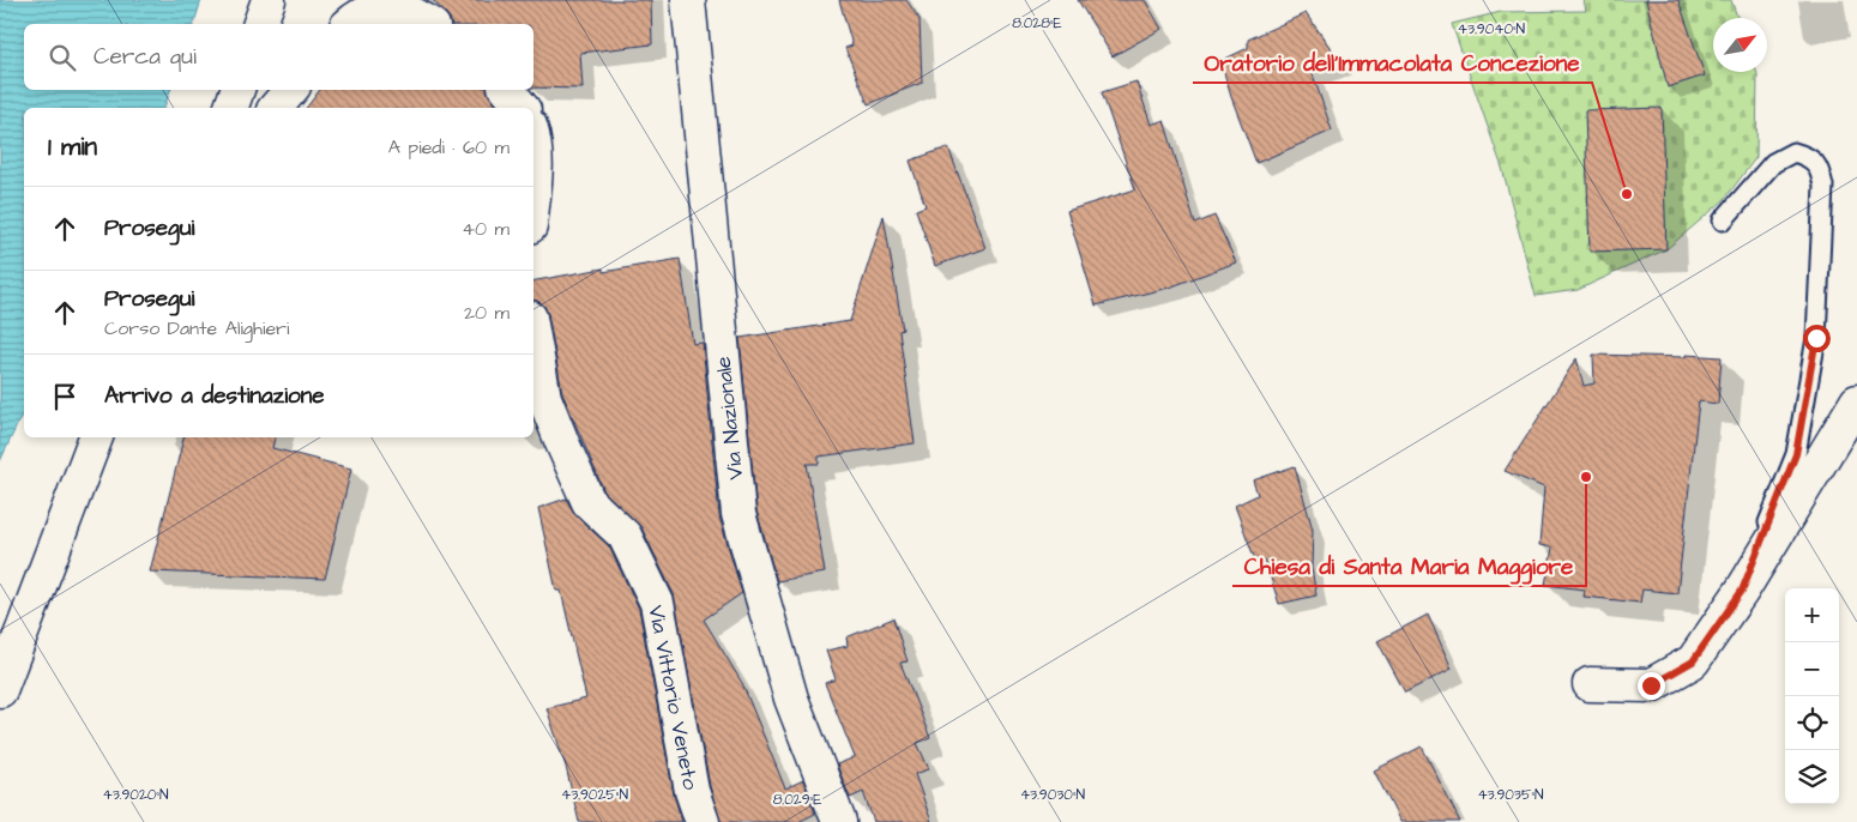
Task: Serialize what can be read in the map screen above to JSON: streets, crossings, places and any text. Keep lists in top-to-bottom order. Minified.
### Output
{"streets":{"street":["Via Nazionale","Via Vittorio Veneto"]},"places":["Oratorio dell'Immacolata Concezione","Chiesa di Santa Maria Maggiore"],"north":"top right","page":{"search":"Cerca qui","heading":["1 min","A piedi · 60 m"],"list":[["Prosegui","40 m"],["Prosegui","Corso Dante Alighieri","20 m"],"Arrivo a destinazione"],"map_buttons":["+","−"]},"coordinates":["8.028°E","43.9040°N","43.9020°N","43.9025°N","43.9030°N","43.9035°N","8.029°E"]}
